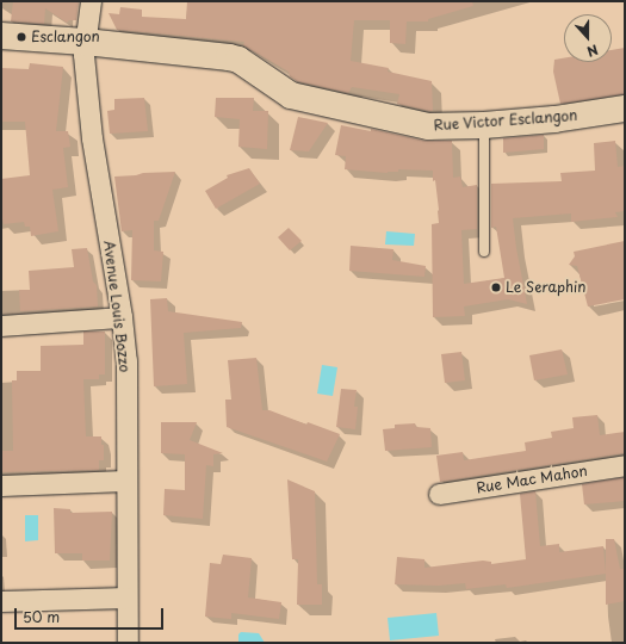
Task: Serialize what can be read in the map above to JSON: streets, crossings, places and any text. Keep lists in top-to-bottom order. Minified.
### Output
{"streets":{"main road":["Rue Victor Esclangon"],"street":["Avenue Louis Bozzo","Rue Mac Mahon"]},"crossings":[["Rue Victor Esclangon","Avenue Louis Bozzo"]],"places":["Esclangon","Le Seraphin"],"scale_bar":"50 m","north":"bottom"}
